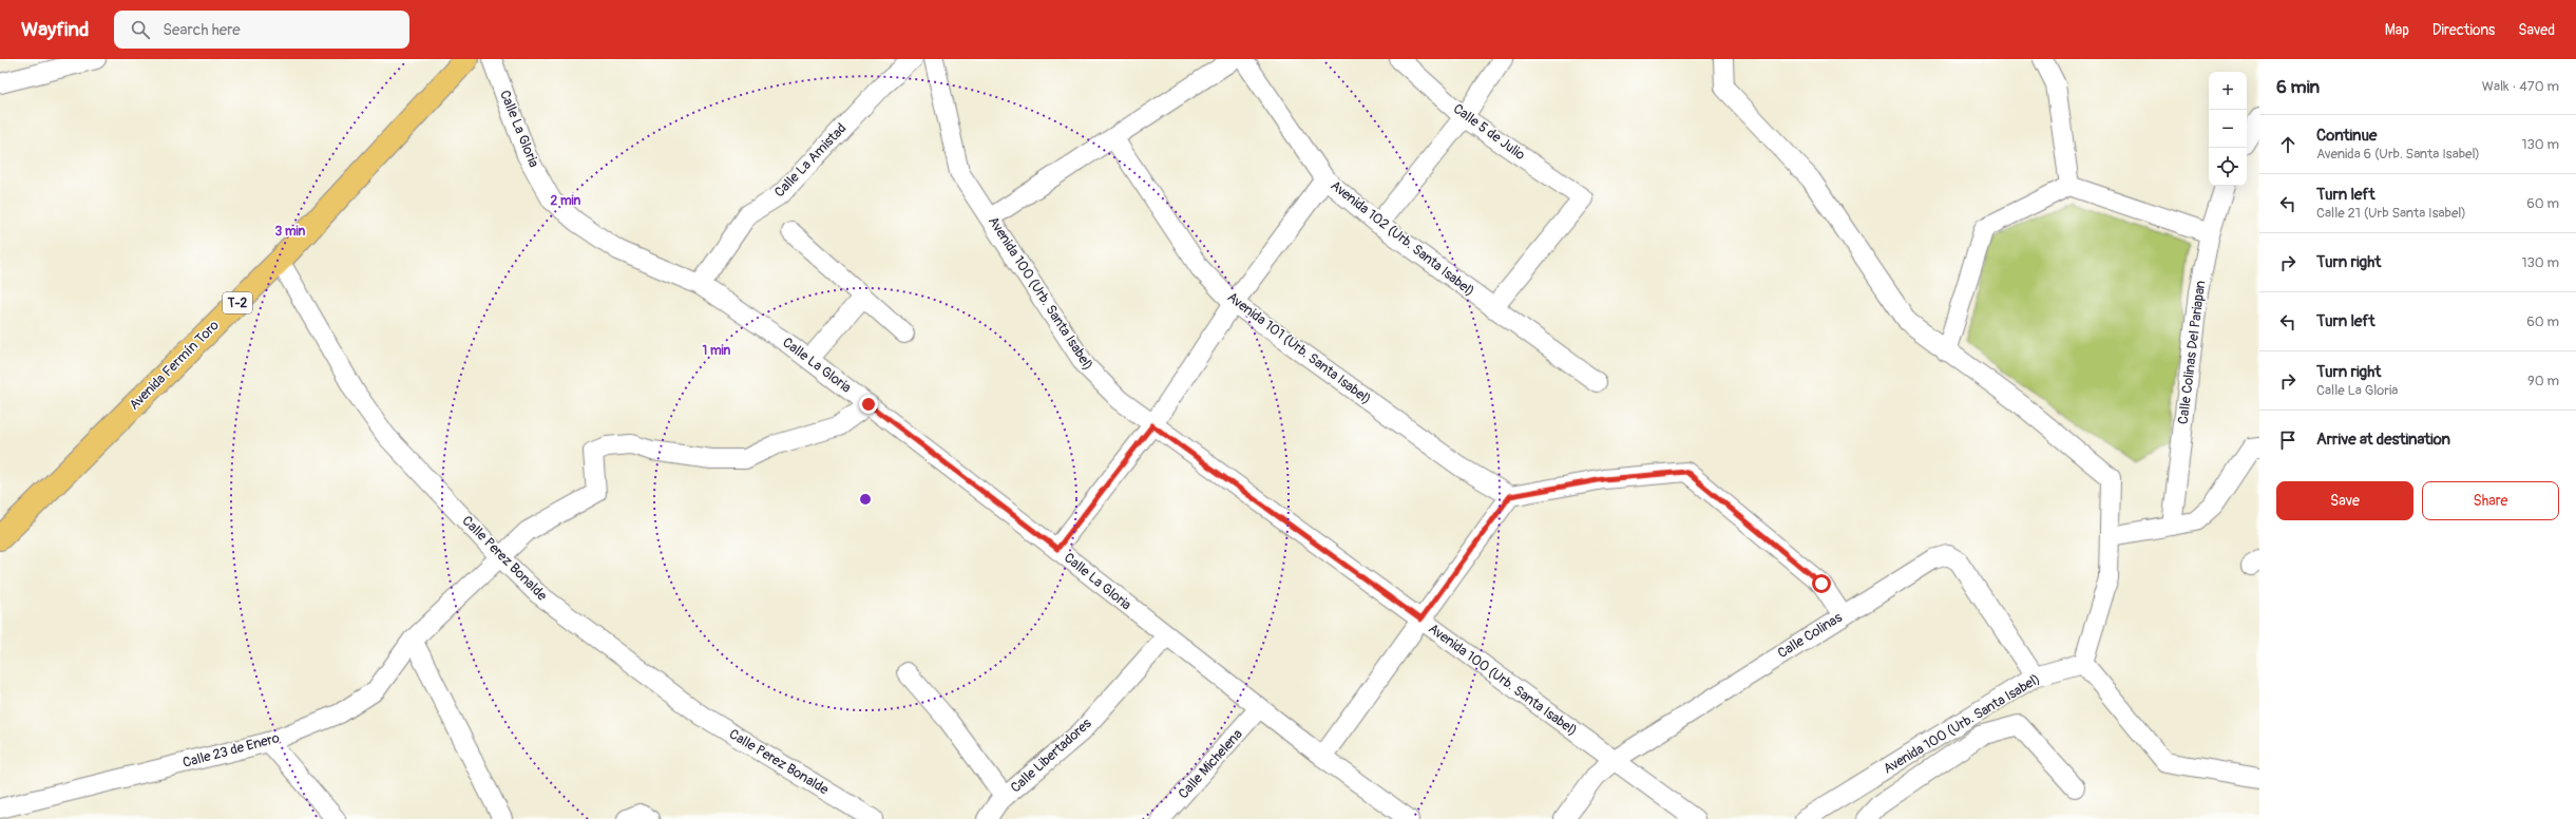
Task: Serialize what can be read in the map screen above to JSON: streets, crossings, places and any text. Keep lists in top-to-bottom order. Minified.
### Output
{"streets":{"highway":["T-2","Avenida Fermín Toro"],"street":["Calle La Gloria","Calle 5 de Julio","Calle La Amistad","Avenida 102 (Urb. Santa Isabel)","Avenida 100 (Urb. Santa Isabel)","Avenida 101 (Urb. Santa Isabel)","Calle Colinas Del Pariapan","Calle Perez Bonalde","Calle Colinas","Calle 23 de Enero","Calle Libertadores","Calle Michelena"]},"crossings":[["Calle La Gloria","Calle La Amistad"],["Calle La Gloria","Calle 23 de Enero"],["Calle La Gloria","Calle Libertadores"],["Calle La Gloria","Calle Michelena"],["Calle 5 de Julio","Avenida 102 (Urb. Santa Isabel)"],["Avenida 100 (Urb. Santa Isabel)","Calle Colinas"],["Avenida Fermín Toro","Calle Perez Bonalde"],["Calle Perez Bonalde","Calle 23 de Enero"]],"page":{"header":"Wayfind","search":"Search here","nav":["Map","Directions","Saved"],"heading":["6 min","Walk · 470 m"],"map_buttons":["+","−"],"list":[["Continue","Avenida 6 (Urb. Santa Isabel)","130 m"],["Turn left","Calle 21 (Urb Santa Isabel)","60 m"],["Turn right","130 m"],["Turn left","60 m"],["Turn right","Calle La Gloria","90 m"],"Arrive at destination"],"buttons":["Save","Share"]},"rings":["2 min","3 min","1 min"]}
